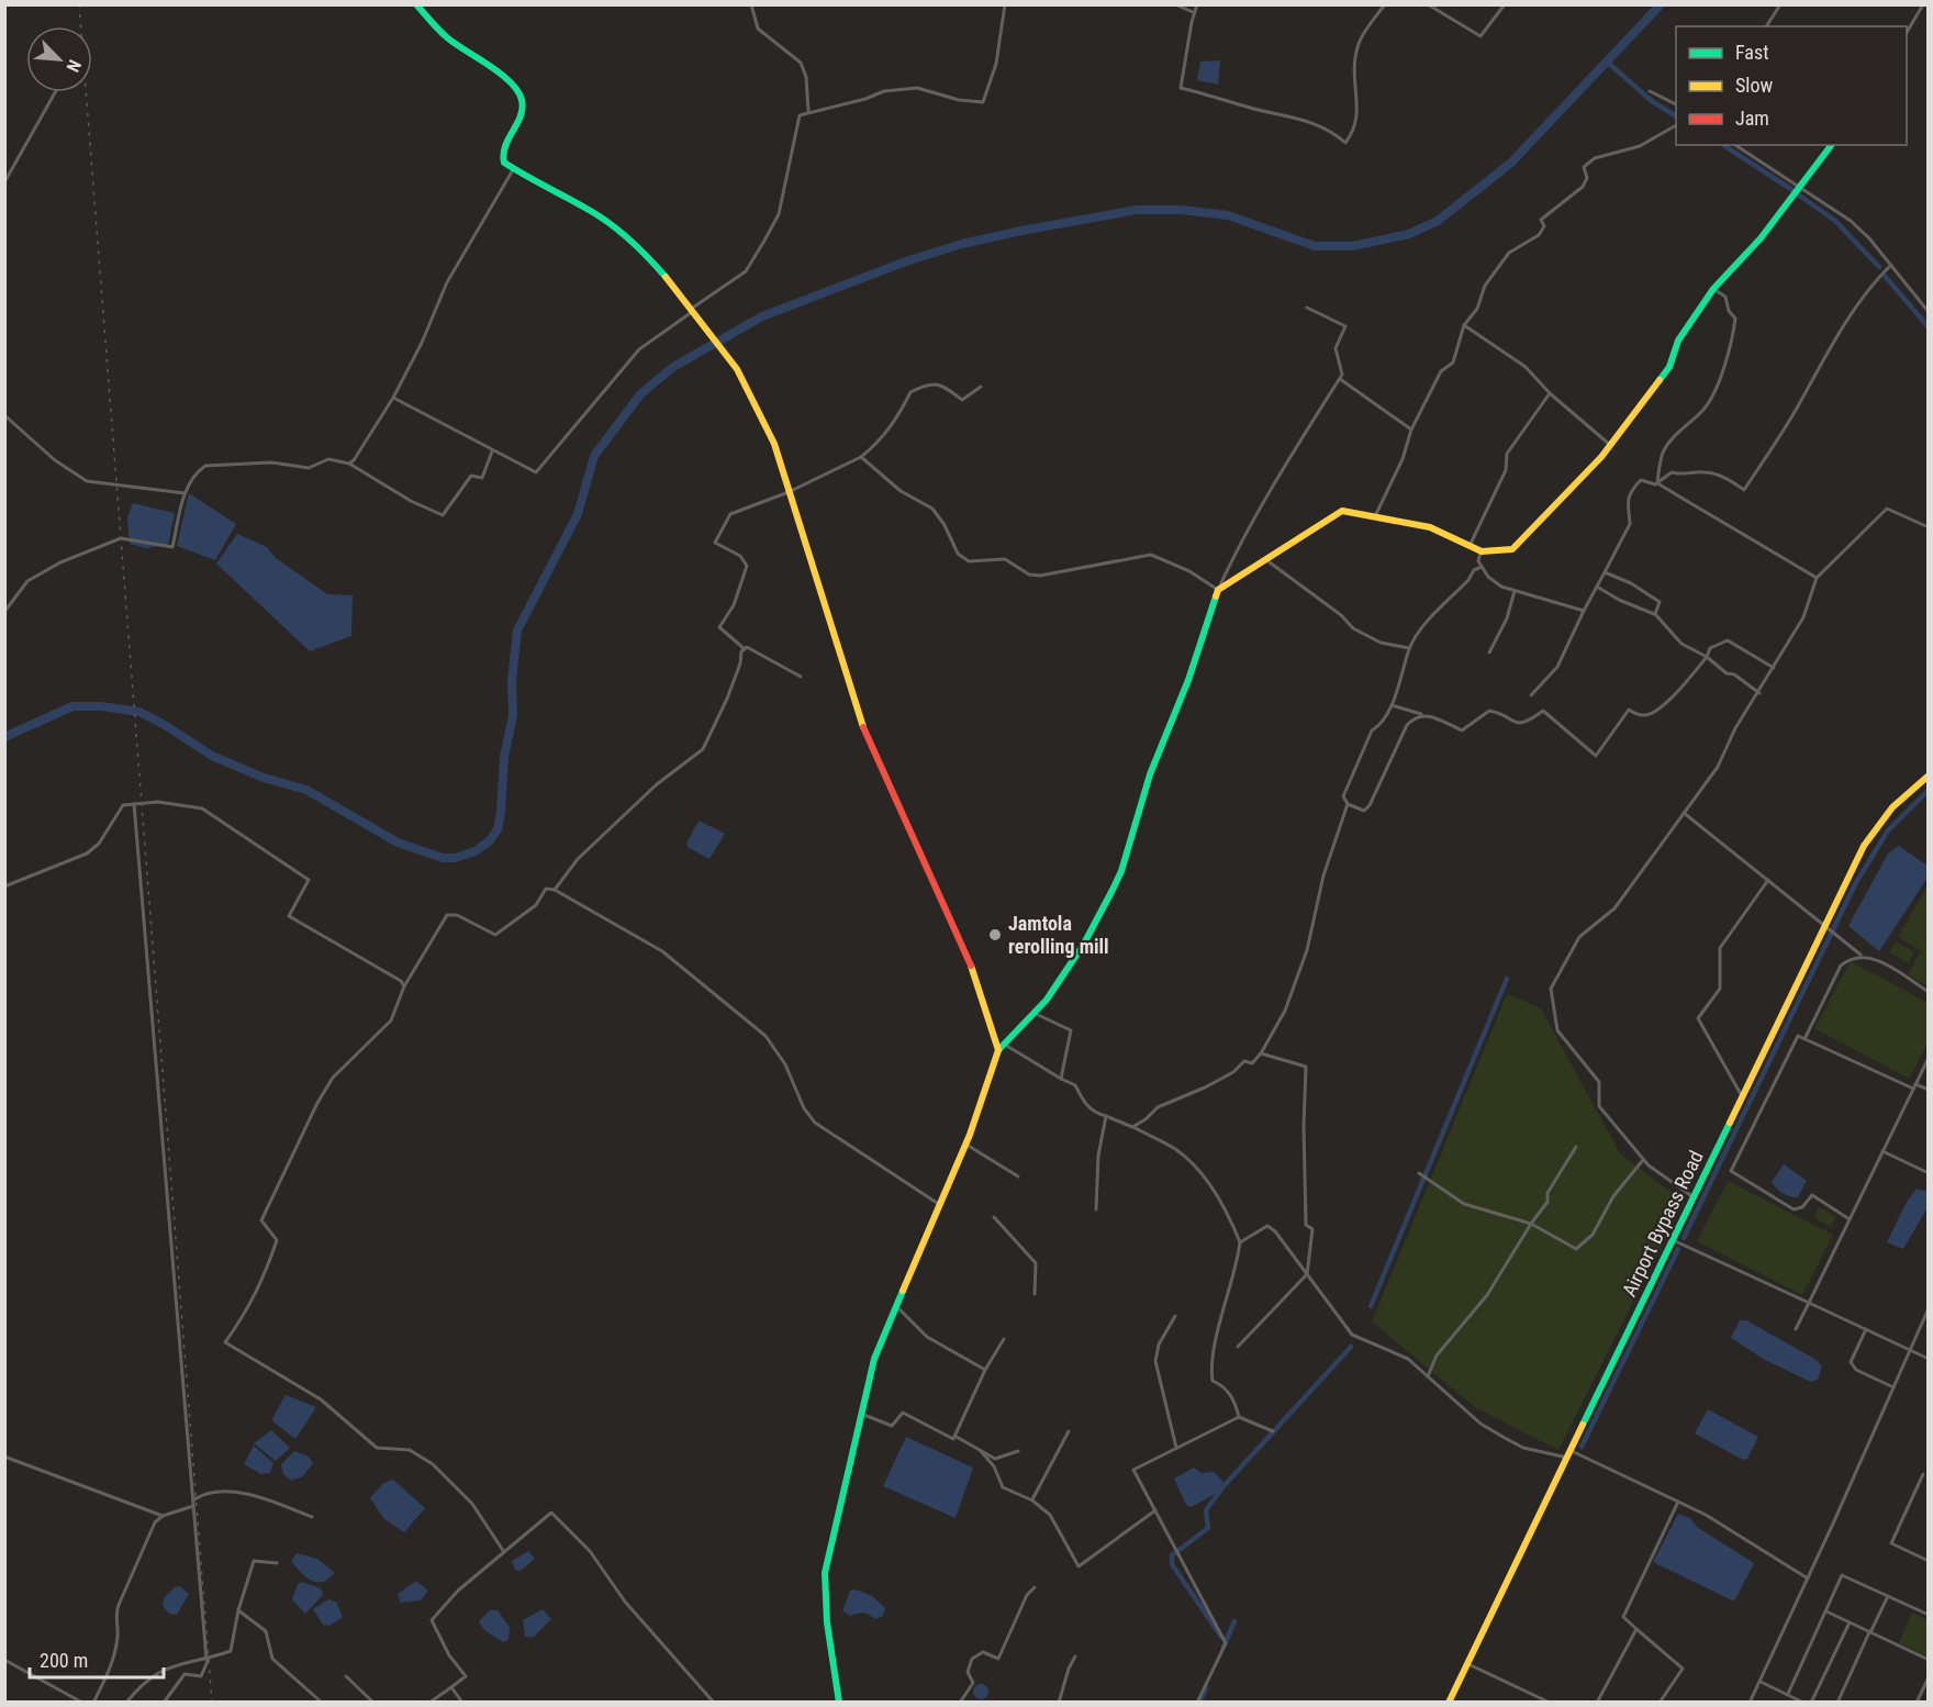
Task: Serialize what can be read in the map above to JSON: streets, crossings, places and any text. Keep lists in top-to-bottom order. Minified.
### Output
{"streets":{"street":["Airport Bypass Road"]},"places":["Jamtola rerolling mill"],"legend":["Fast","Slow","Jam"],"scale_bar":"200 m","north":"bottom right"}
